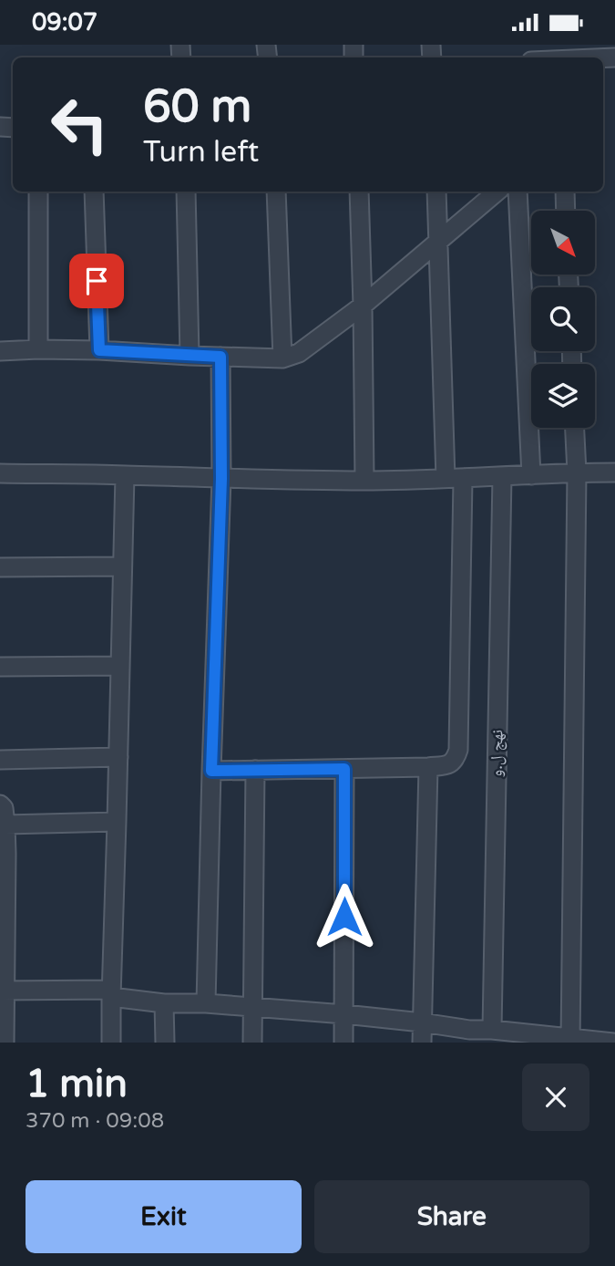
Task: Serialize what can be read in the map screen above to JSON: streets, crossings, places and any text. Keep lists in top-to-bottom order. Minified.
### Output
{"streets":{"street":["نهج ل.و"]},"north":"bottom right","page":{"status":"09:07","turn":["60 m","Turn left"],"heading":["1 min","370 m · 09:08"],"buttons":["Exit","Share"]}}
